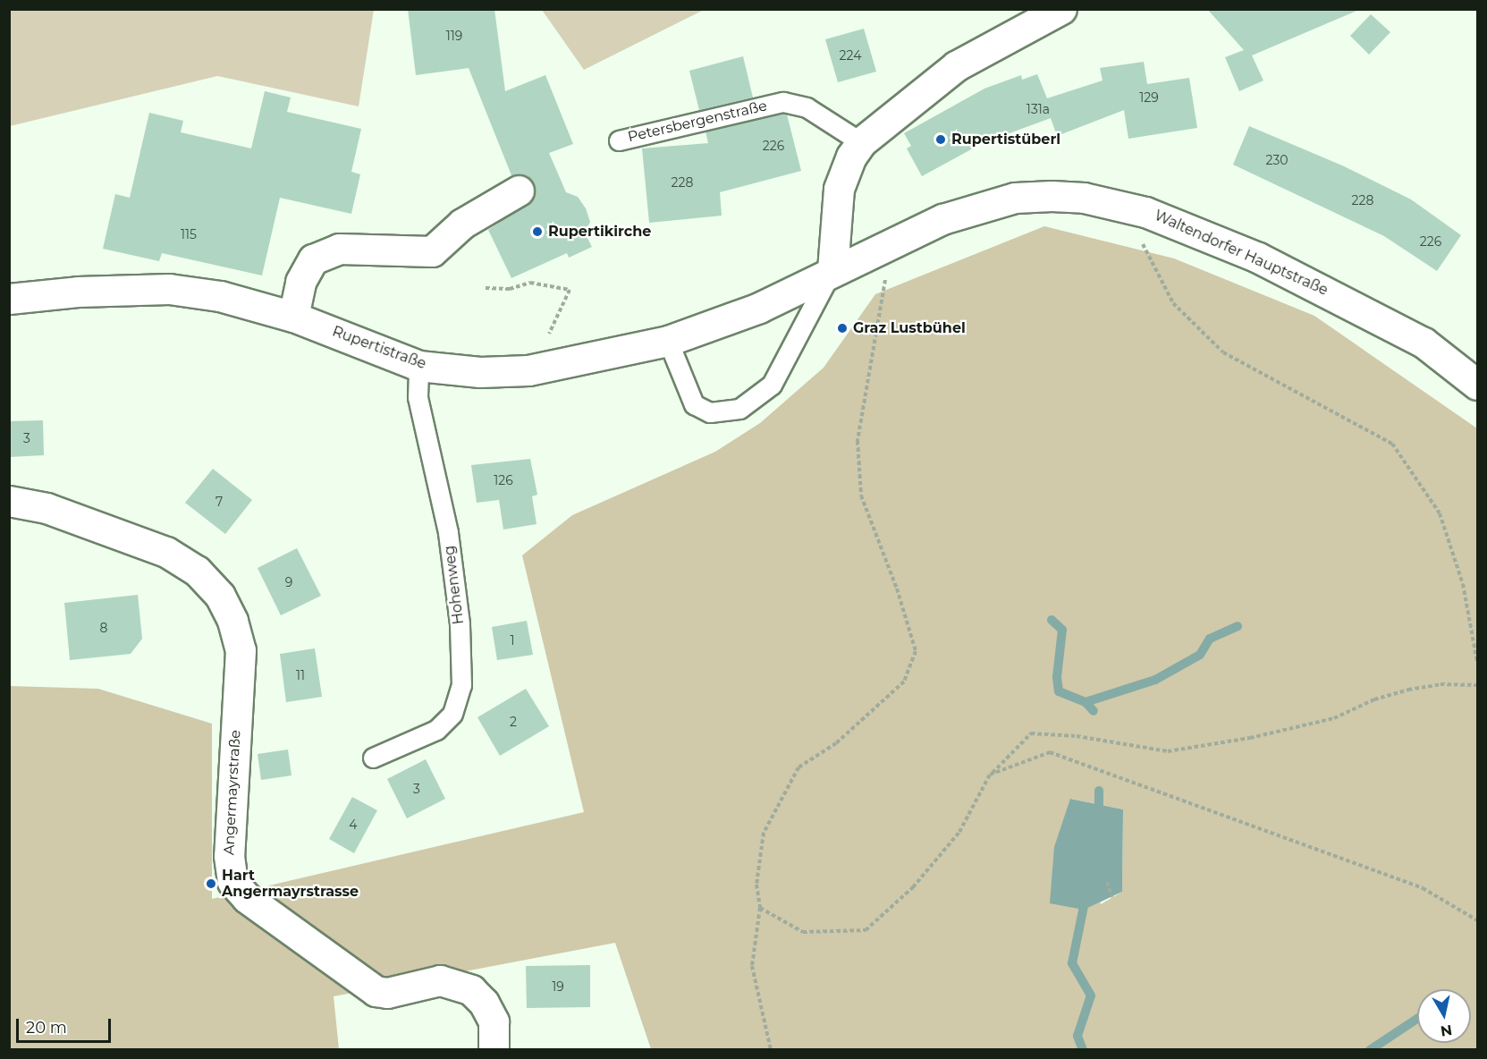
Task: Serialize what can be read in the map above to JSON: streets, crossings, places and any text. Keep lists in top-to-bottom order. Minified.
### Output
{"streets":{"main road":["Waltendorfer Hauptstraße","Rupertistraße","Angermayrstraße"],"lane":["Petersbergenstraße","Hohenweg"]},"crossings":[["Waltendorfer Hauptstraße","Rupertistraße"],["Rupertistraße","Hohenweg"]],"places":["Rupertistüberl","Rupertikirche","Graz Lustbühel","Hart Angermayrstrasse"],"house_numbers":["119","224","129","131a","226","230","228","228","115","226","3","126","7","9","8","1","11","2","3","4","19"],"scale_bar":"20 m","north":"bottom"}
